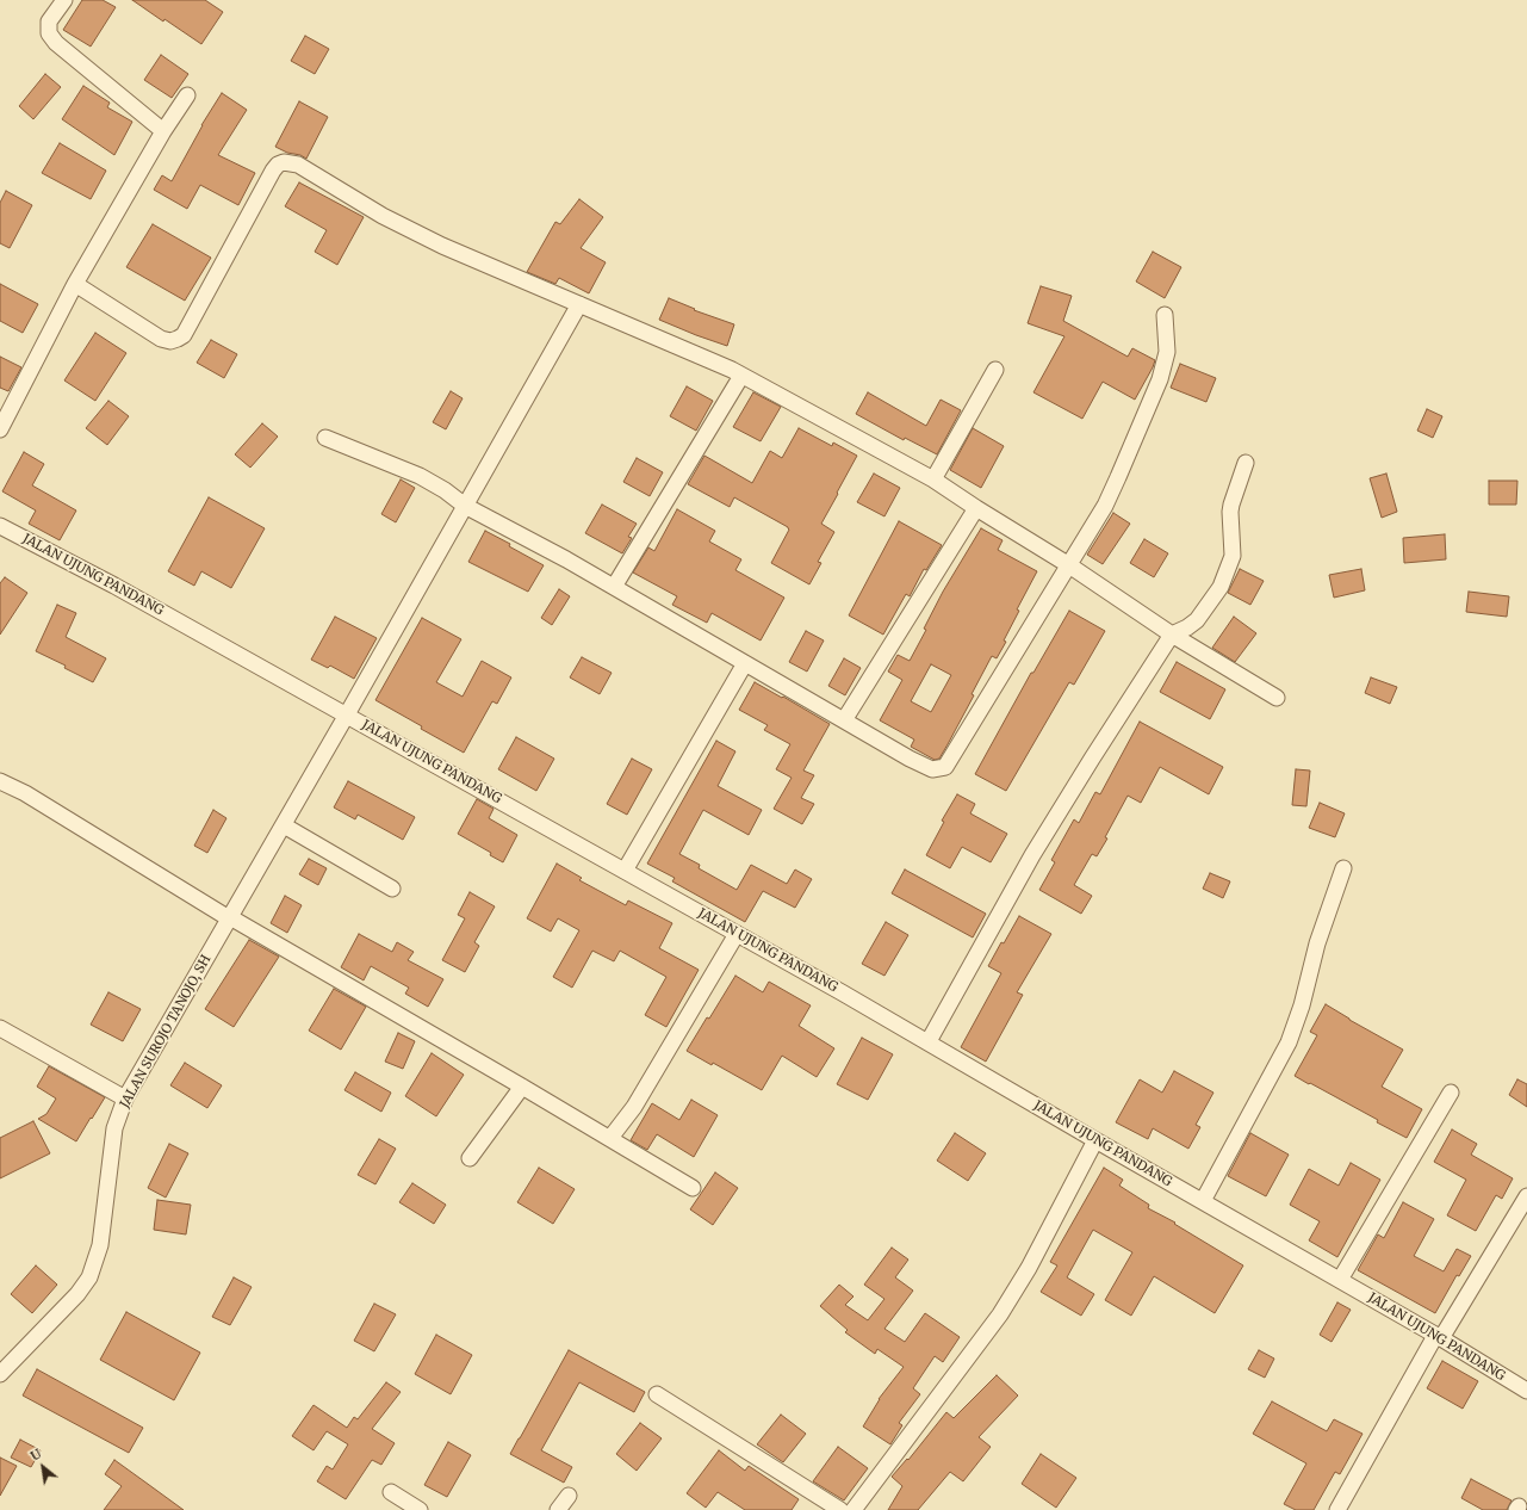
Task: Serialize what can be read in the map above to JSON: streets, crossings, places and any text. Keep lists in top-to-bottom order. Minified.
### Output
{"streets":{"street":["JALAN UJUNG PANDANG","JALAN SUROJO TANOJO, SH"]},"crossings":[["JALAN UJUNG PANDANG","JALAN SUROJO TANOJO, SH"]],"north":"top left"}
